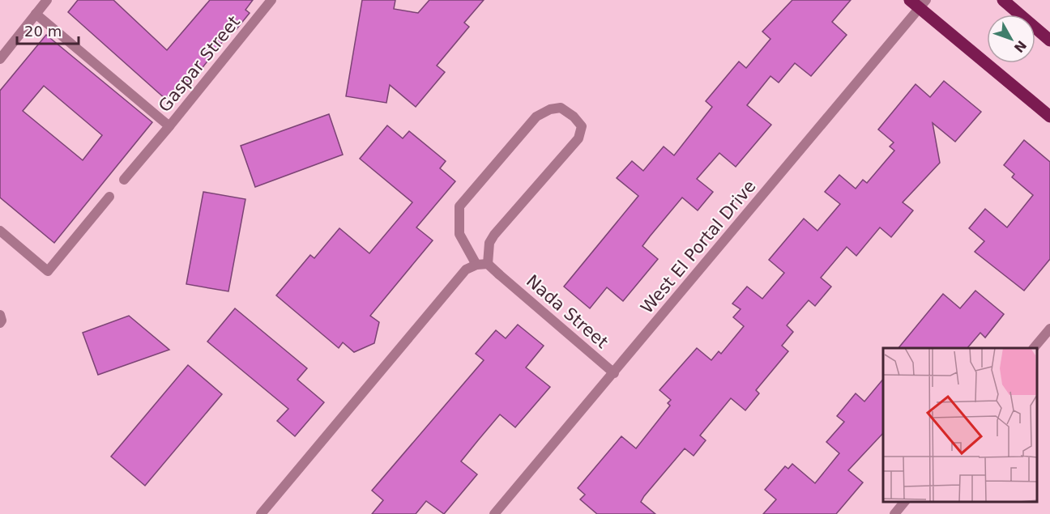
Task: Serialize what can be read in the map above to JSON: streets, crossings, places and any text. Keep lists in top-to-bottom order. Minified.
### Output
{"streets":{"street":["Gaspar Street","West El Portal Drive","Nada Street"]},"crossings":[["West El Portal Drive","Nada Street"]],"scale_bar":"20 m","north":"bottom right"}
